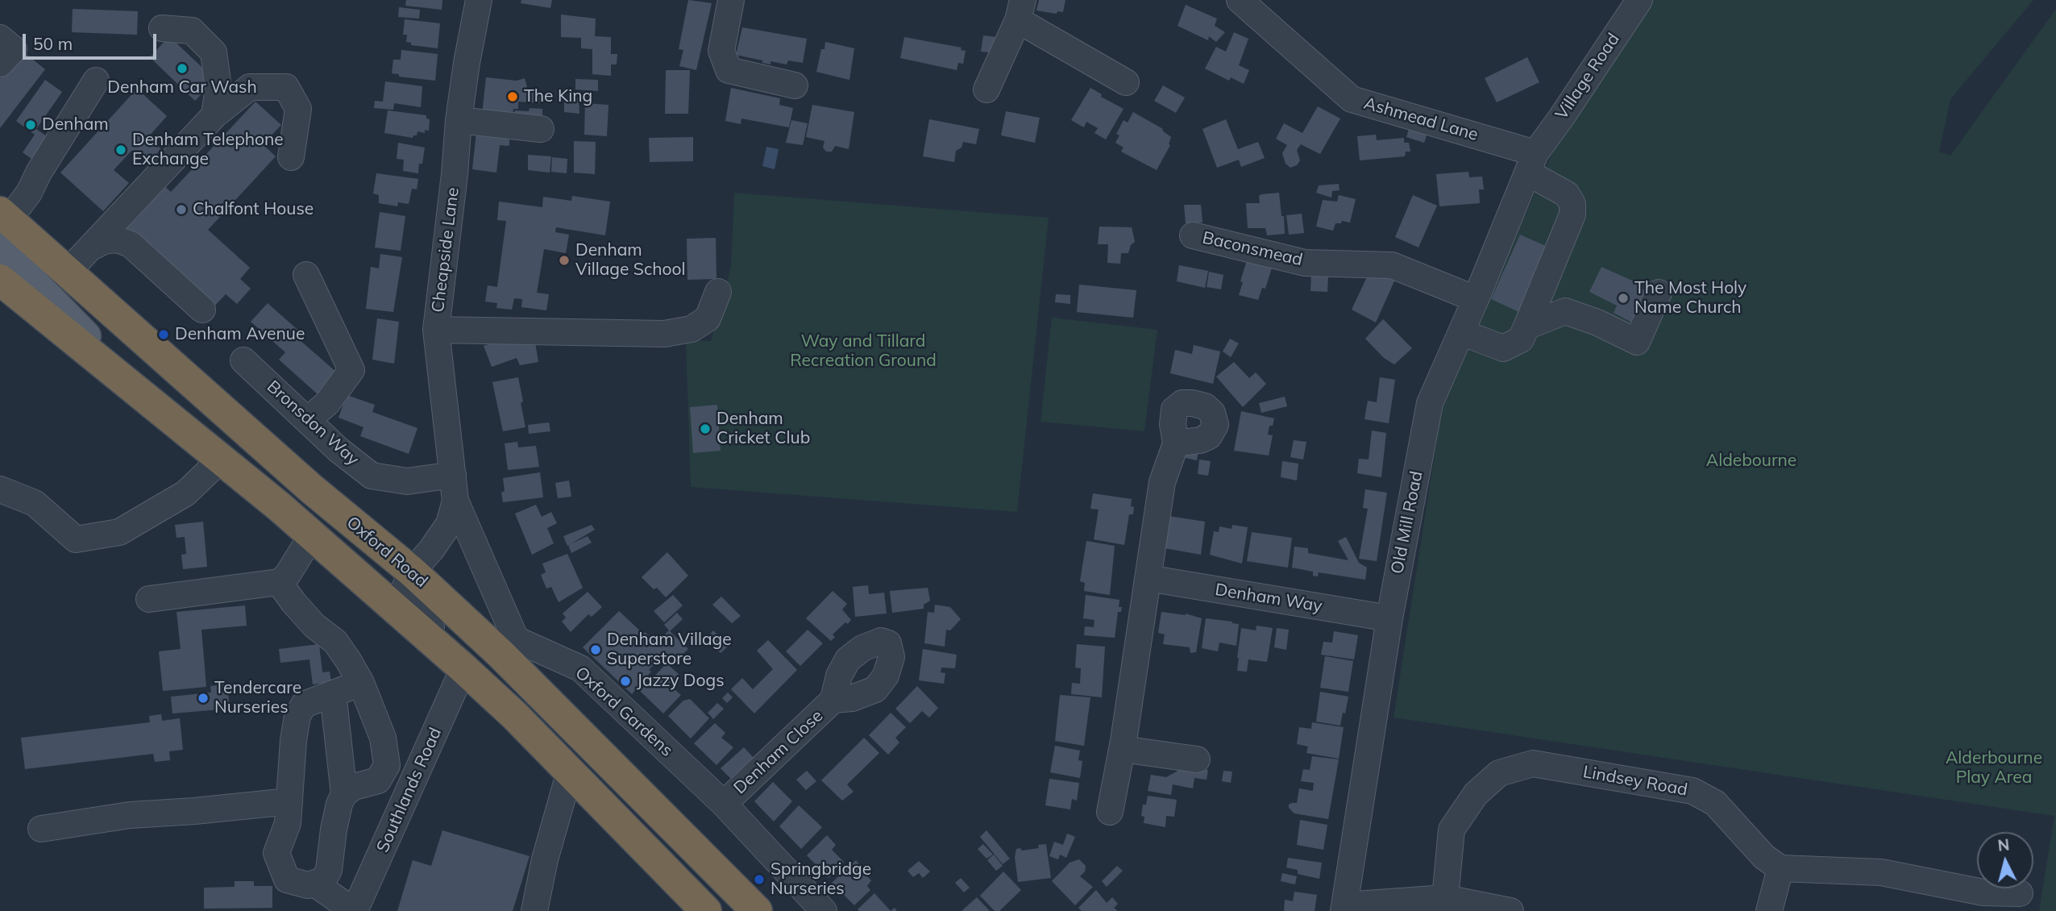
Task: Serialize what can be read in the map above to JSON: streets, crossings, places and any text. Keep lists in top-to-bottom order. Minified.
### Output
{"streets":{"highway":["Oxford Road"],"street":["Village Road","Ashmead Lane","Baconsmead","Cheapside Lane","Bronsdon Way","Old Mill Road","Denham Way","Oxford Gardens","Denham Close","Lindsey Road","Southlands Road"]},"crossings":[["Village Road","Ashmead Lane"],["Village Road","Old Mill Road"],["Ashmead Lane","Old Mill Road"],["Baconsmead","Old Mill Road"],["Cheapside Lane","Bronsdon Way"],["Old Mill Road","Denham Way"],["Oxford Road","Oxford Gardens"],["Oxford Gardens","Denham Close"]],"parks":["Way and Tillard Recreation Ground","Aldebourne","Alderbourne Play Area"],"places":["Denham Car Wash","The King","Denham","Denham Telephone Exchange","Chalfont House","Denham Village School","The Most Holy Name Church","Denham Avenue","Denham Cricket Club","Denham Village Superstore","Jazzy Dogs","Tendercare Nurseries","Springbridge Nurseries"],"scale_bar":"50 m","north":"top"}
